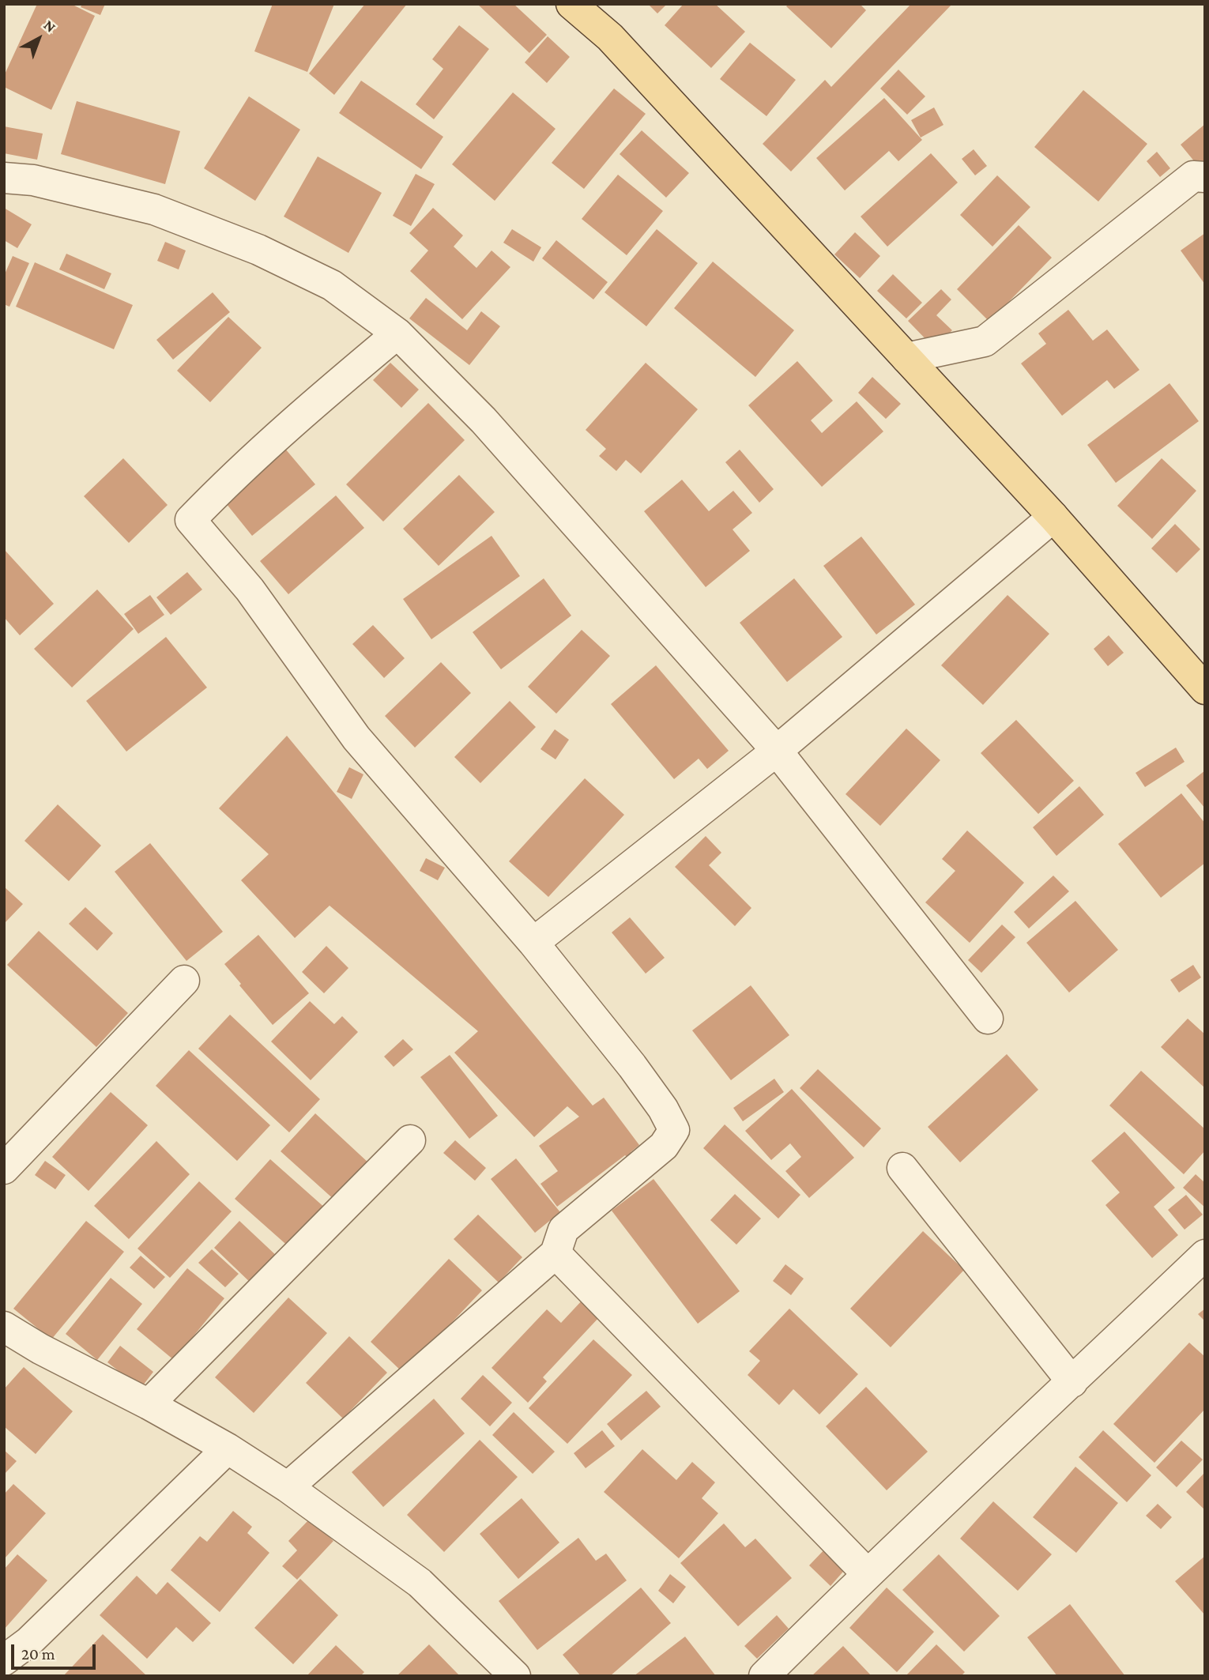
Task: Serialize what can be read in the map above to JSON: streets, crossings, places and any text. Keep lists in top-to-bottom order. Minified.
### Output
{"scale_bar":"20 m","north":"top right"}
